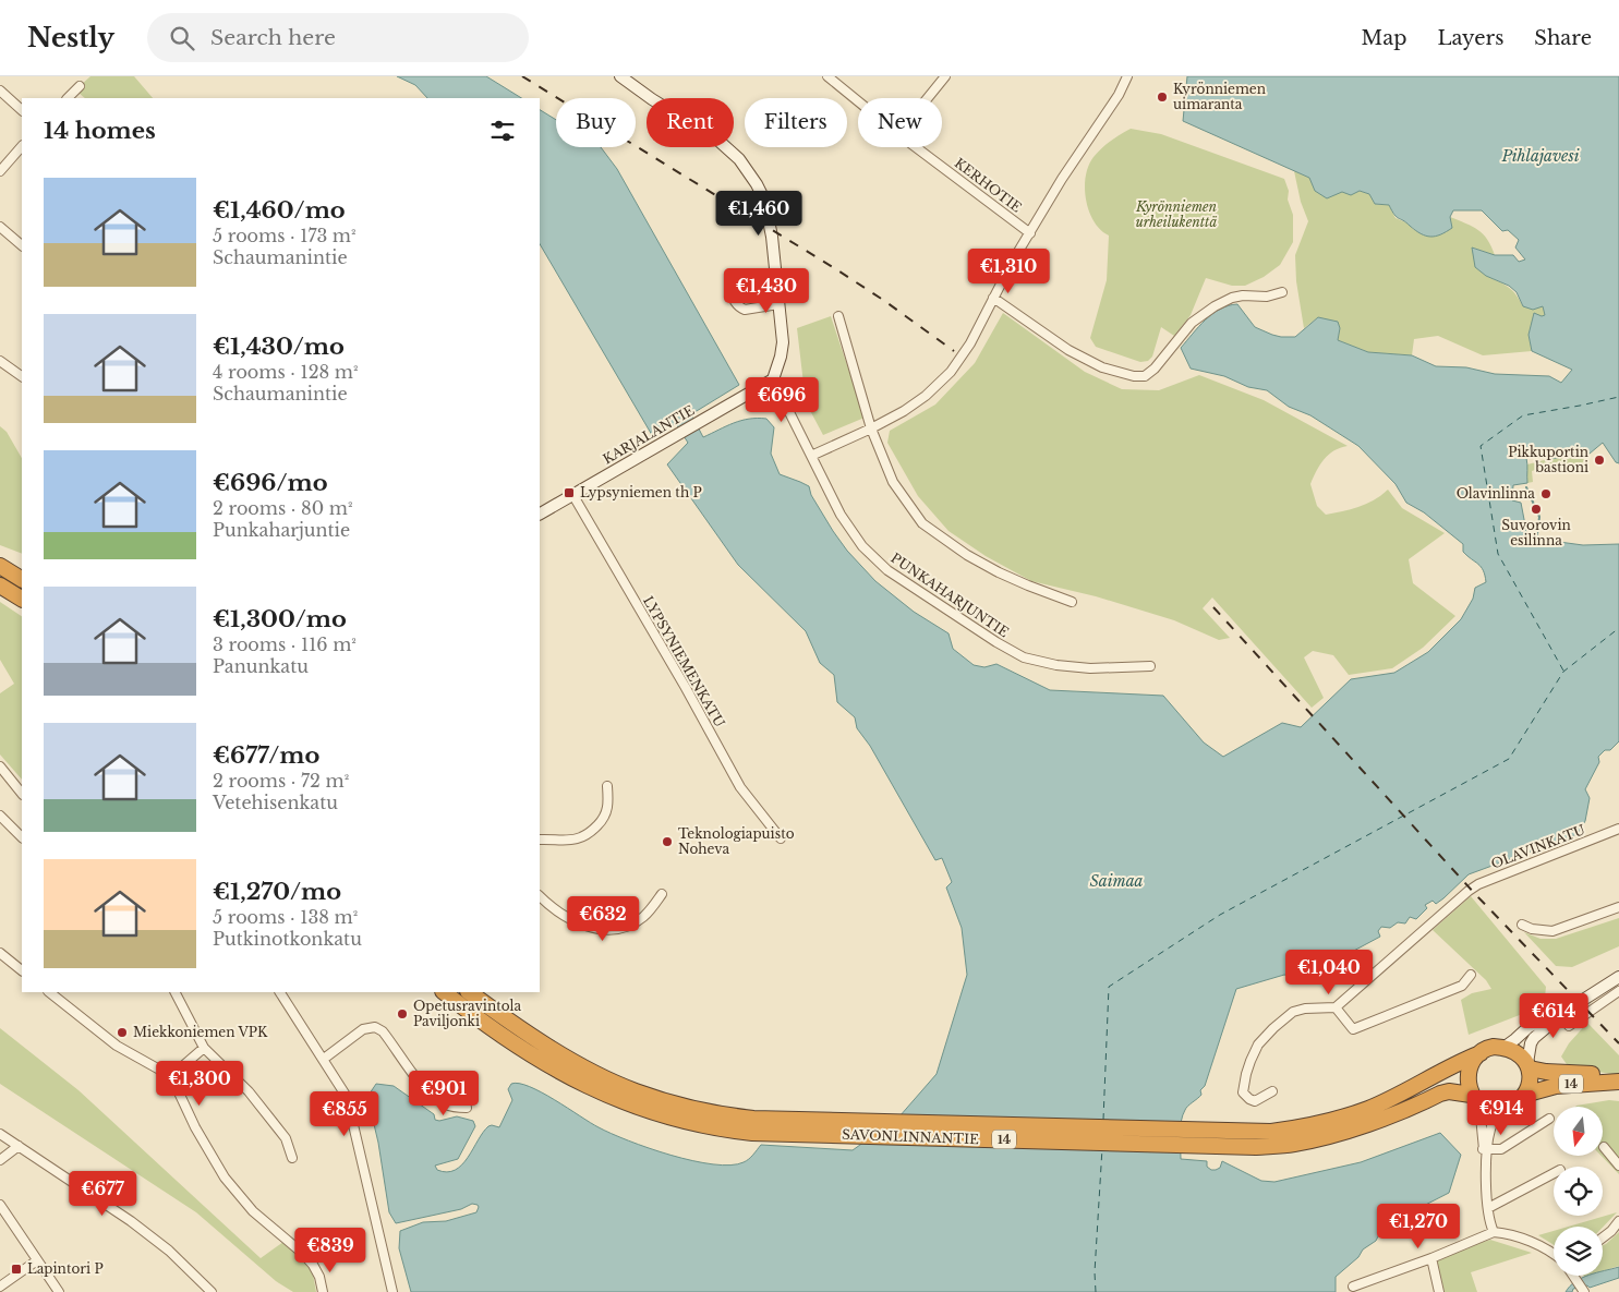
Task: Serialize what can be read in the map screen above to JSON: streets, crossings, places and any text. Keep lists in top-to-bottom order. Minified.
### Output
{"streets":{"highway":["14","SAVONLINNANTIE"],"street":["KERHOTIE","KARJALANTIE","PUNKAHARJUNTIE","LYPSYNIEMENKATU","OLAVINKATU"]},"crossings":[["KARJALANTIE","PUNKAHARJUNTIE"],["KARJALANTIE","LYPSYNIEMENKATU"],["14","SAVONLINNANTIE"]],"water":["Pihlajavesi","Saimaa"],"parks":["Kyrönniemen urheilukenttä"],"places":{"other":["Kyrönniemen uimaranta","Pikkuportin bastioni","Olavinlinna","Suvorovin esilinna","Teknologiapuisto Noheva","Opetusravintola Paviljonki","Miekkoniemen VPK"],"transit":["Lypsyniemen th P","Lapintori P"]},"north":"bottom","page":{"header":"Nestly","search":"Search here","nav":["Map","Layers","Share"],"chip":["Buy","Rent","Filters","New"],"heading":"14 homes","list":[{"name":"€1,460/mo","note":"5 rooms · 173 m² · Schaumanintie"},{"name":"€1,430/mo","note":"4 rooms · 128 m² · Schaumanintie"},{"name":"€696/mo","note":"2 rooms · 80 m² · Punkaharjuntie"},{"name":"€1,300/mo","note":"3 rooms · 116 m² · Panunkatu"},{"name":"€677/mo","note":"2 rooms · 72 m² · Vetehisenkatu"},{"name":"€1,270/mo","note":"5 rooms · 138 m² · Putkinotkonkatu"}],"price":["€1,460","€1,310","€1,430","€696","€632","€1,040","€614","€1,300","€901","€914","€855","€677","€1,270","€839"]}}
